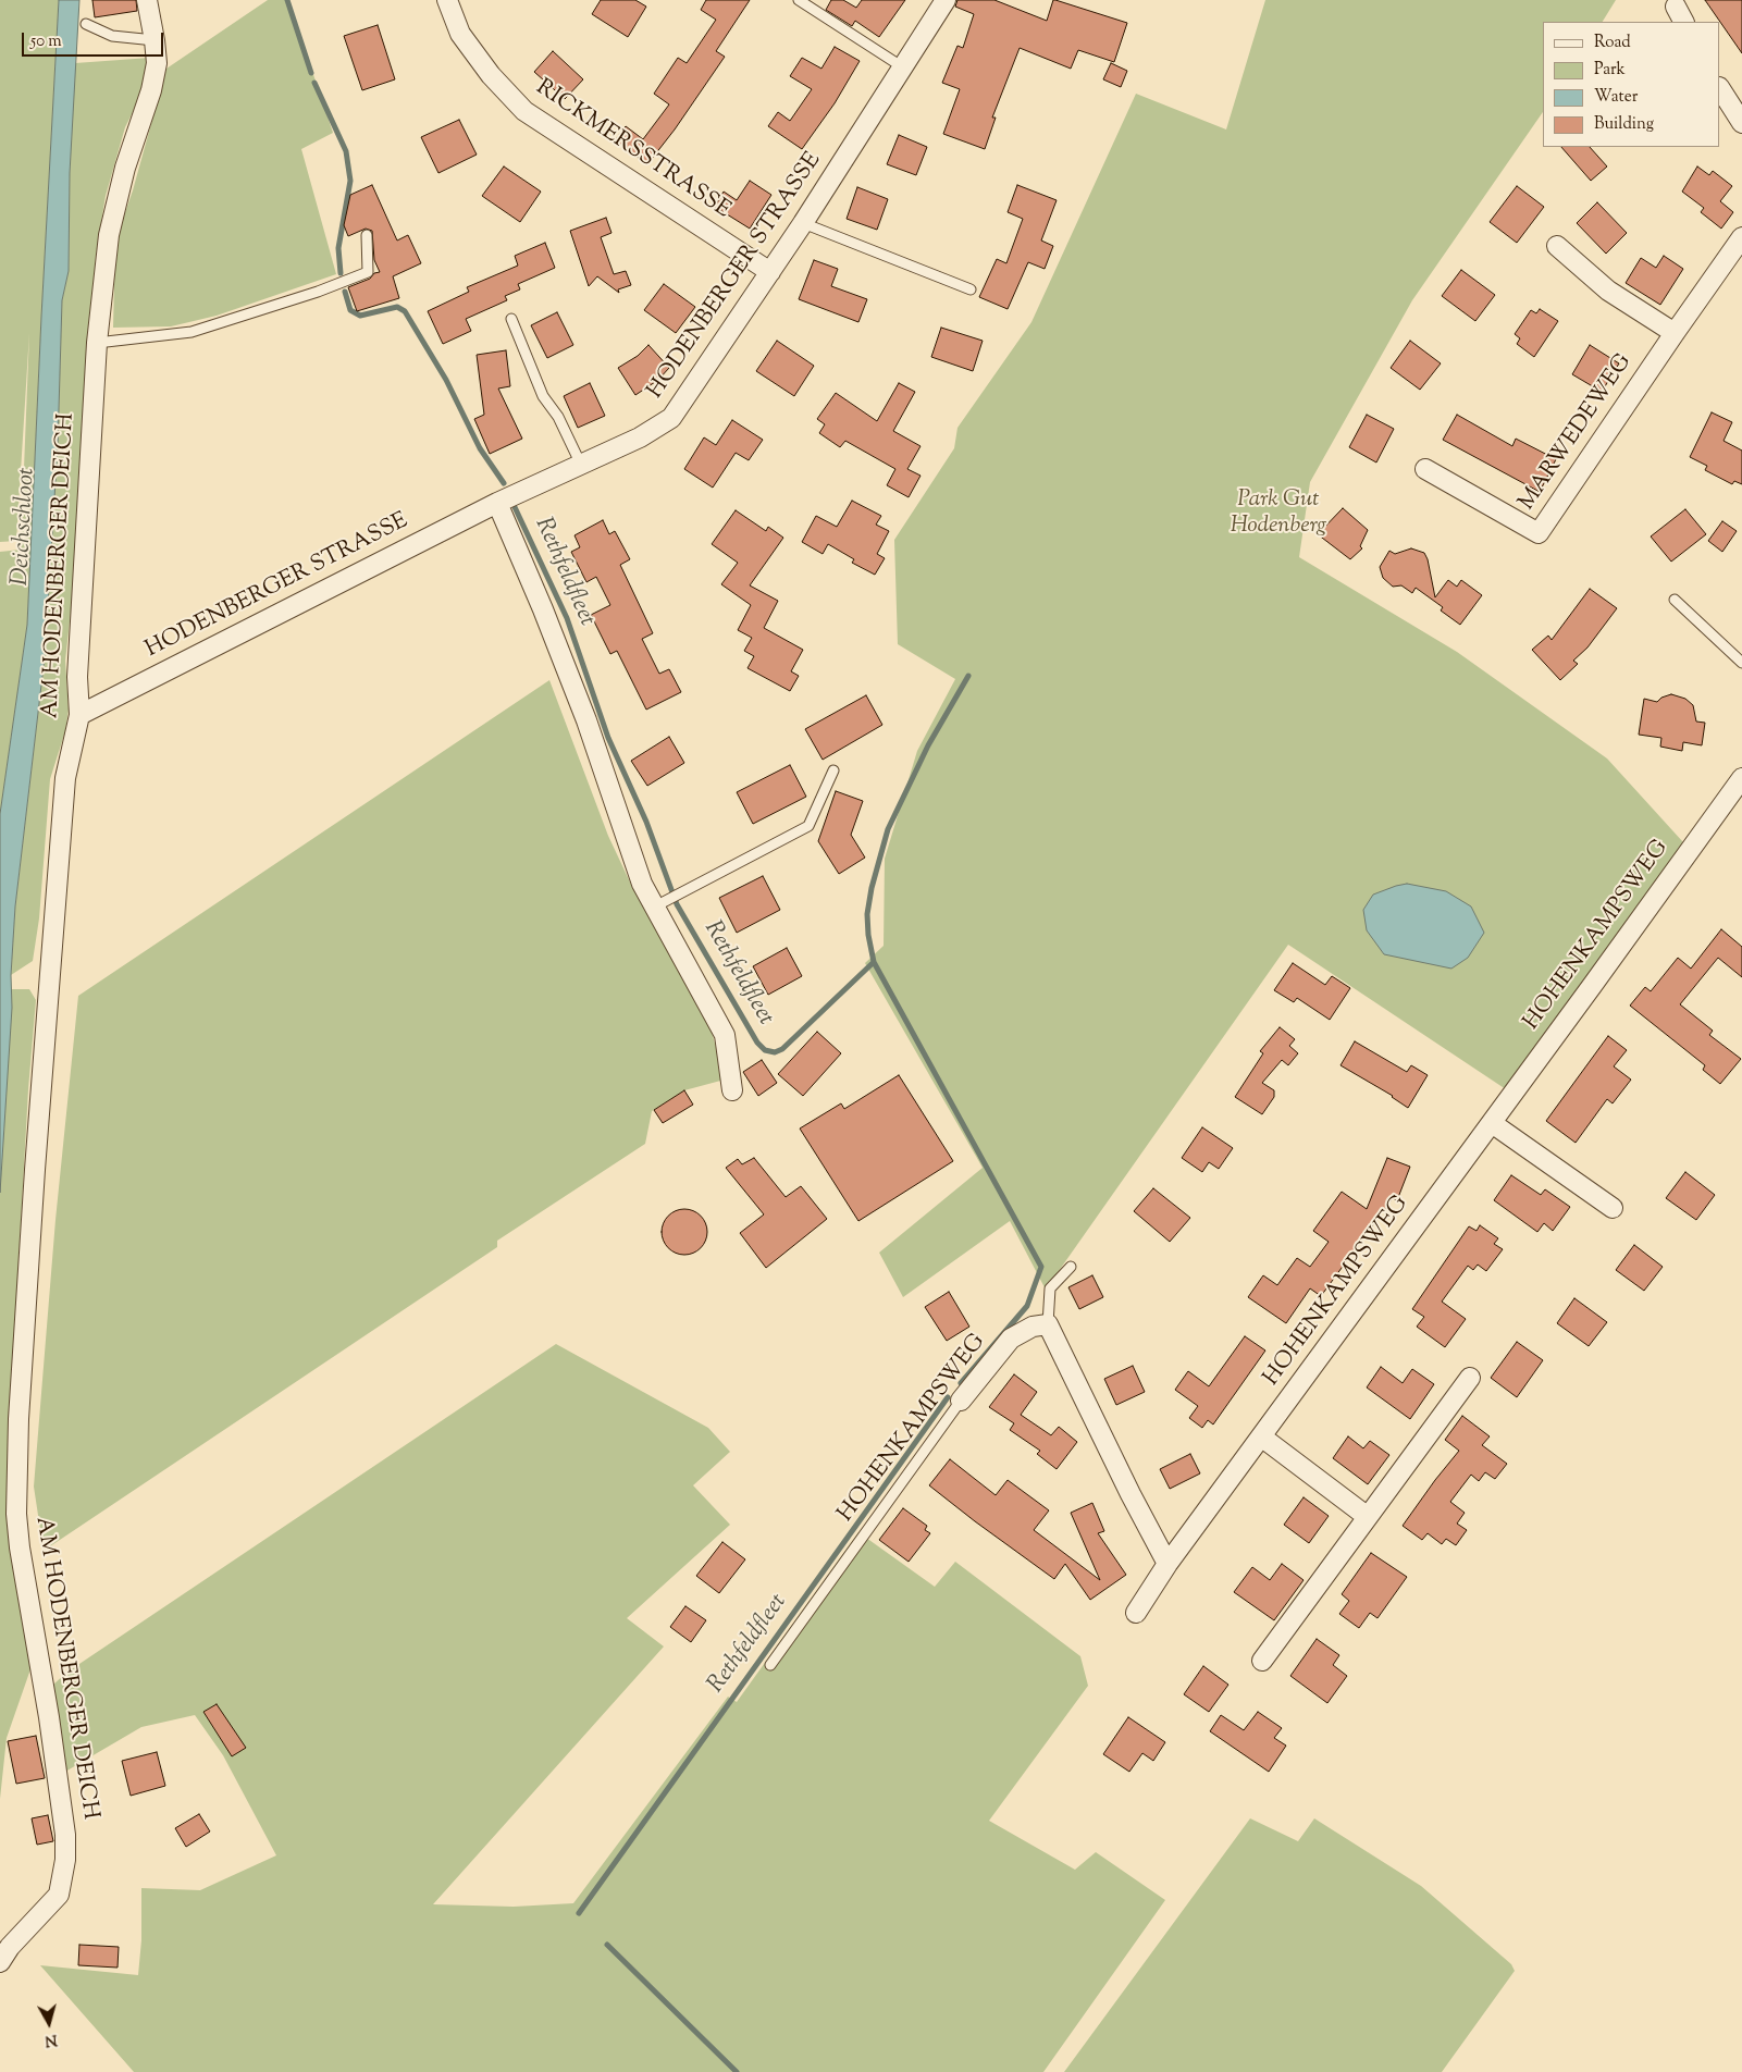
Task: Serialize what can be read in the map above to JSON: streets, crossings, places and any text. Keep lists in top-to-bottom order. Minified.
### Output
{"streets":{"street":["RICKMERSSTRASSE","HODENBERGER STRASSE","MARWEDEWEG","AM HODENBERGER DEICH","HOHENKAMPSWEG"]},"crossings":[["RICKMERSSTRASSE","HODENBERGER STRASSE"],["HODENBERGER STRASSE","AM HODENBERGER DEICH"]],"water":["Deichschloot","Rethfeldfleet"],"parks":["Park Gut Hodenberg"],"legend":["Road","Park","Water","Building"],"scale_bar":"50 m","north":"bottom"}
